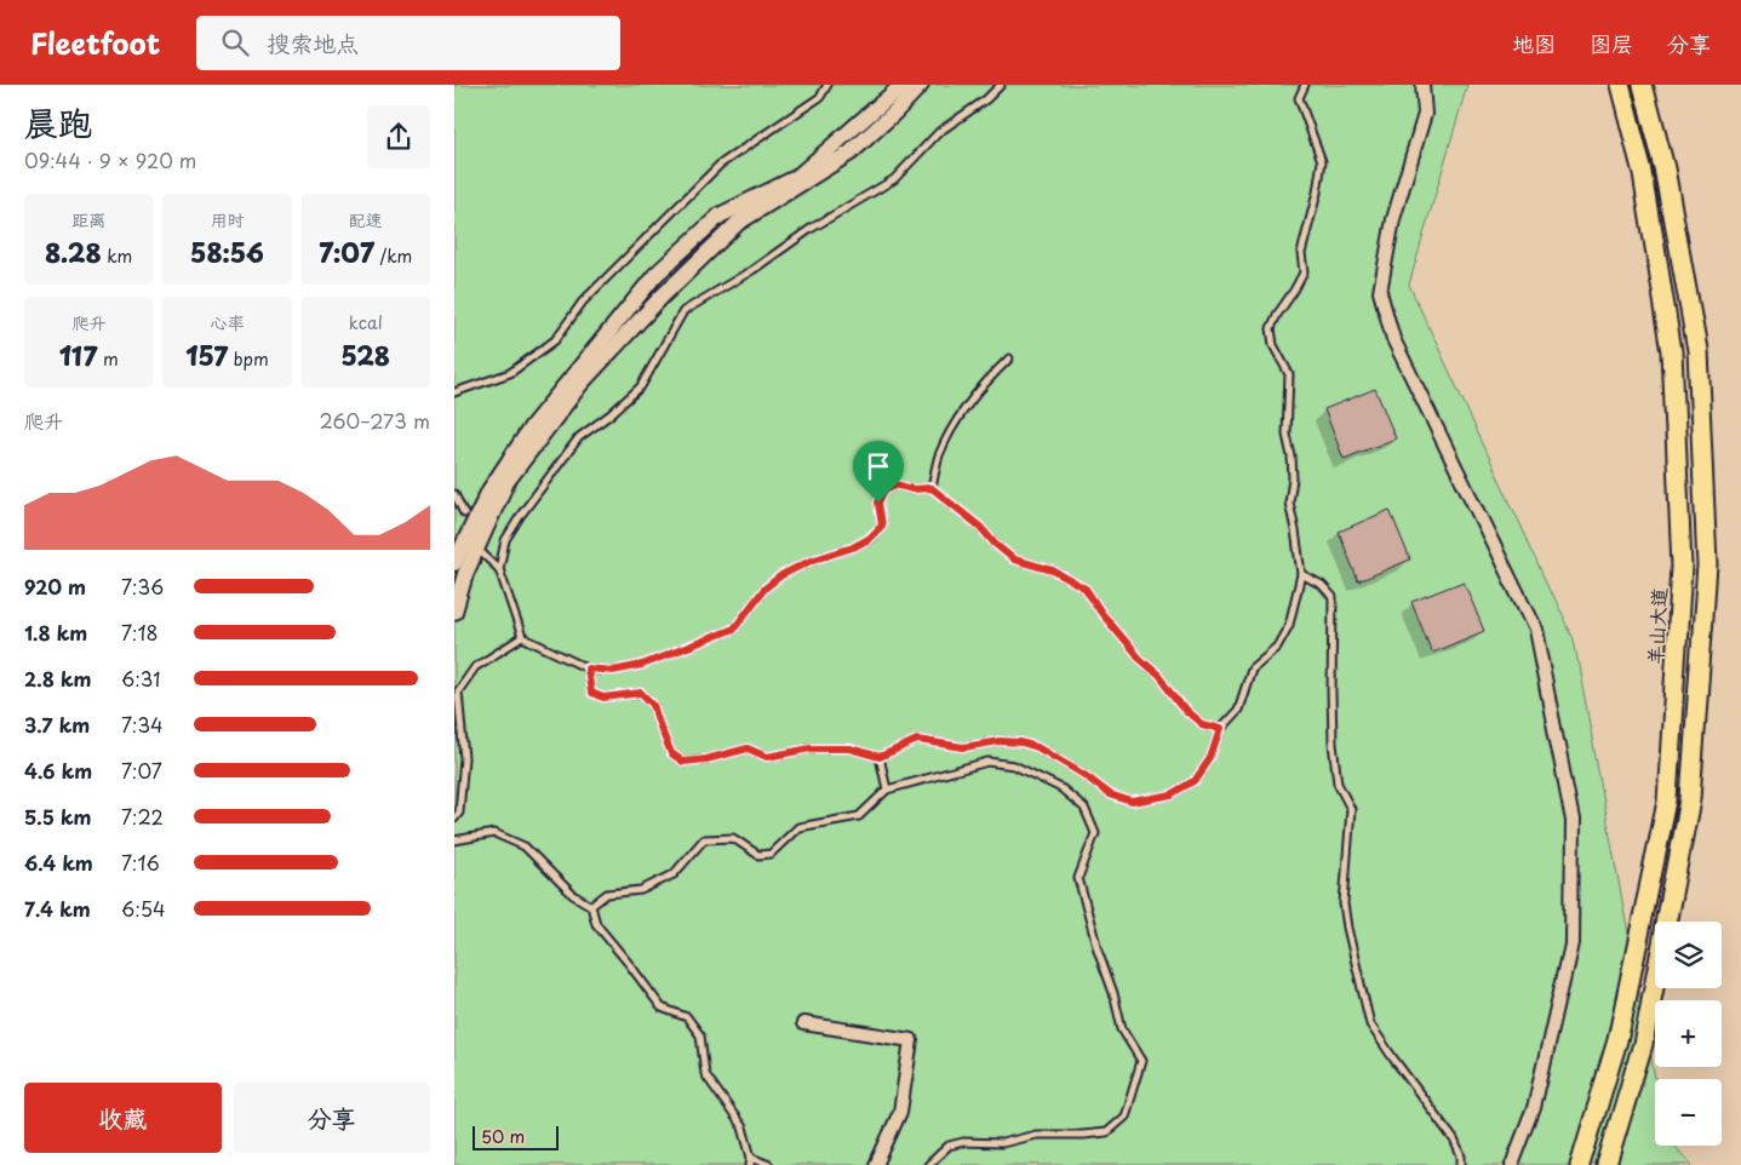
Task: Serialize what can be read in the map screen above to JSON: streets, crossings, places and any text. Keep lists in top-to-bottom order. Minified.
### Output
{"streets":{"main road":["羊山大道"]},"scale_bar":"50 m","page":{"header":"Fleetfoot","search":"搜索地点","nav":["地图","图层","分享"],"heading":["晨跑","09:44 · 9 × 920 m"],"stats":[["距离","8.28 km"],["用时","58:56"],["配速","7:07 /km"],["爬升","117 m"],["心率","157 bpm"],["kcal","528"]],"chart":["爬升","260–273 m"],"list":[{"name":"920 m","note":"7:36"},{"name":"1.8 km","note":"7:18"},{"name":"2.8 km","note":"6:31"},{"name":"3.7 km","note":"7:34"},{"name":"4.6 km","note":"7:07"},{"name":"5.5 km","note":"7:22"},{"name":"6.4 km","note":"7:16"},{"name":"7.4 km","note":"6:54"}],"map_buttons":["+","−"],"buttons":["收藏","分享"],"scale":"50 m"}}
